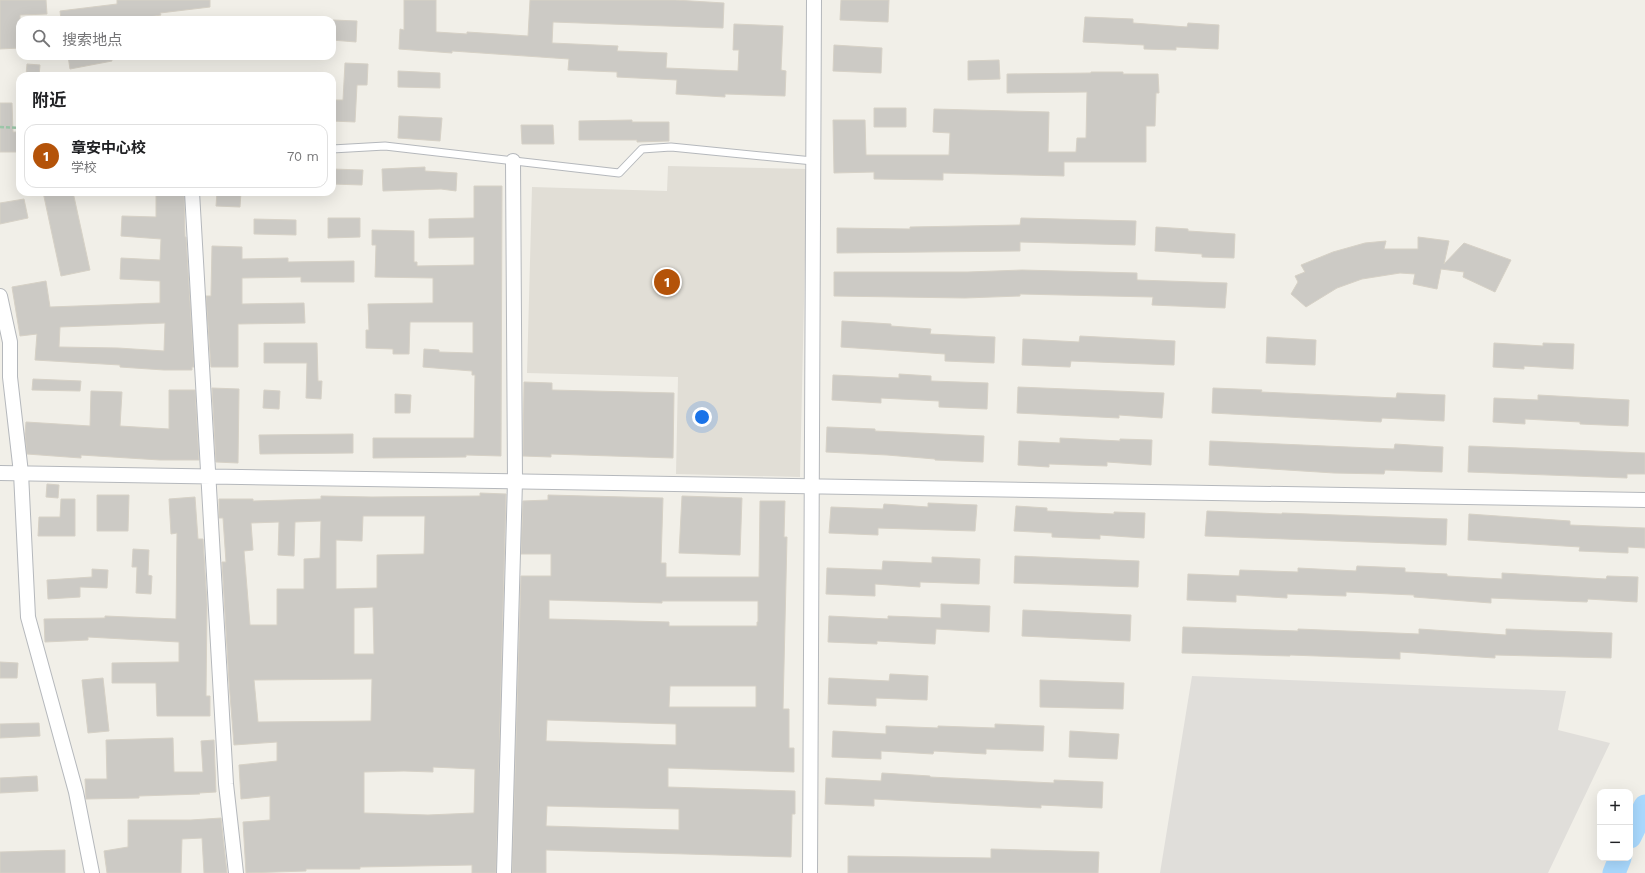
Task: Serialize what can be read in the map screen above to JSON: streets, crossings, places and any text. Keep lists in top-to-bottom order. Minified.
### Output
{"page":{"search":"搜索地点","heading":"附近","list":[{"mark":"1","name":"章安中心校","note":"学校","value":"70 m"}],"pins":"1","map_buttons":["+","−"]}}
